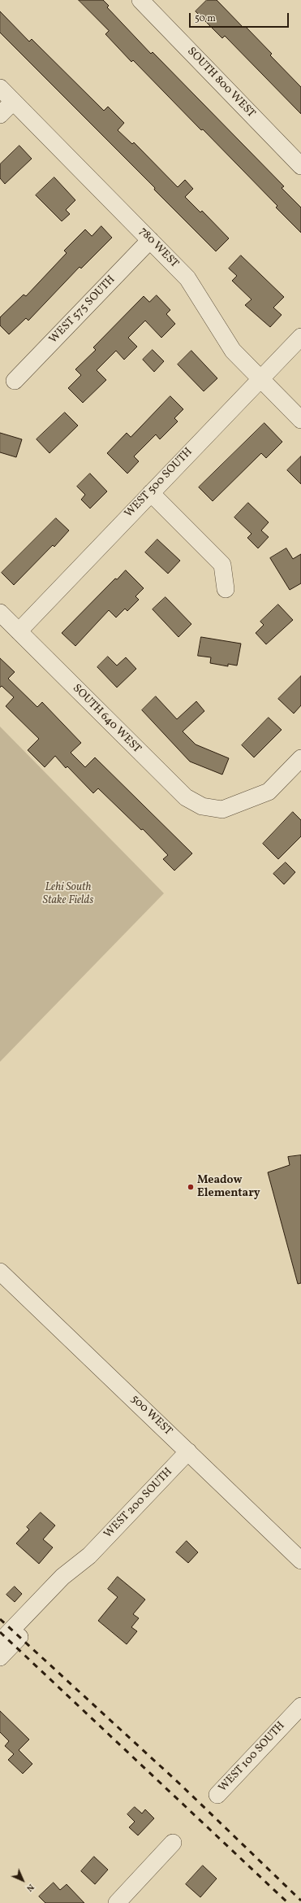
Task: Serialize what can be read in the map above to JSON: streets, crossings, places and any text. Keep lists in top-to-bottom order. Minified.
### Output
{"streets":{"street":["SOUTH 800 WEST","780 WEST","WEST 575 SOUTH","WEST 500 SOUTH","SOUTH 640 WEST","500 WEST","WEST 200 SOUTH","WEST 100 SOUTH"]},"crossings":[["780 WEST","WEST 575 SOUTH"],["780 WEST","WEST 500 SOUTH"],["WEST 500 SOUTH","SOUTH 640 WEST"],["500 WEST","WEST 200 SOUTH"]],"parks":["Lehi South Stake Fields"],"places":["Meadow Elementary"],"scale_bar":"50 m","north":"bottom right"}
